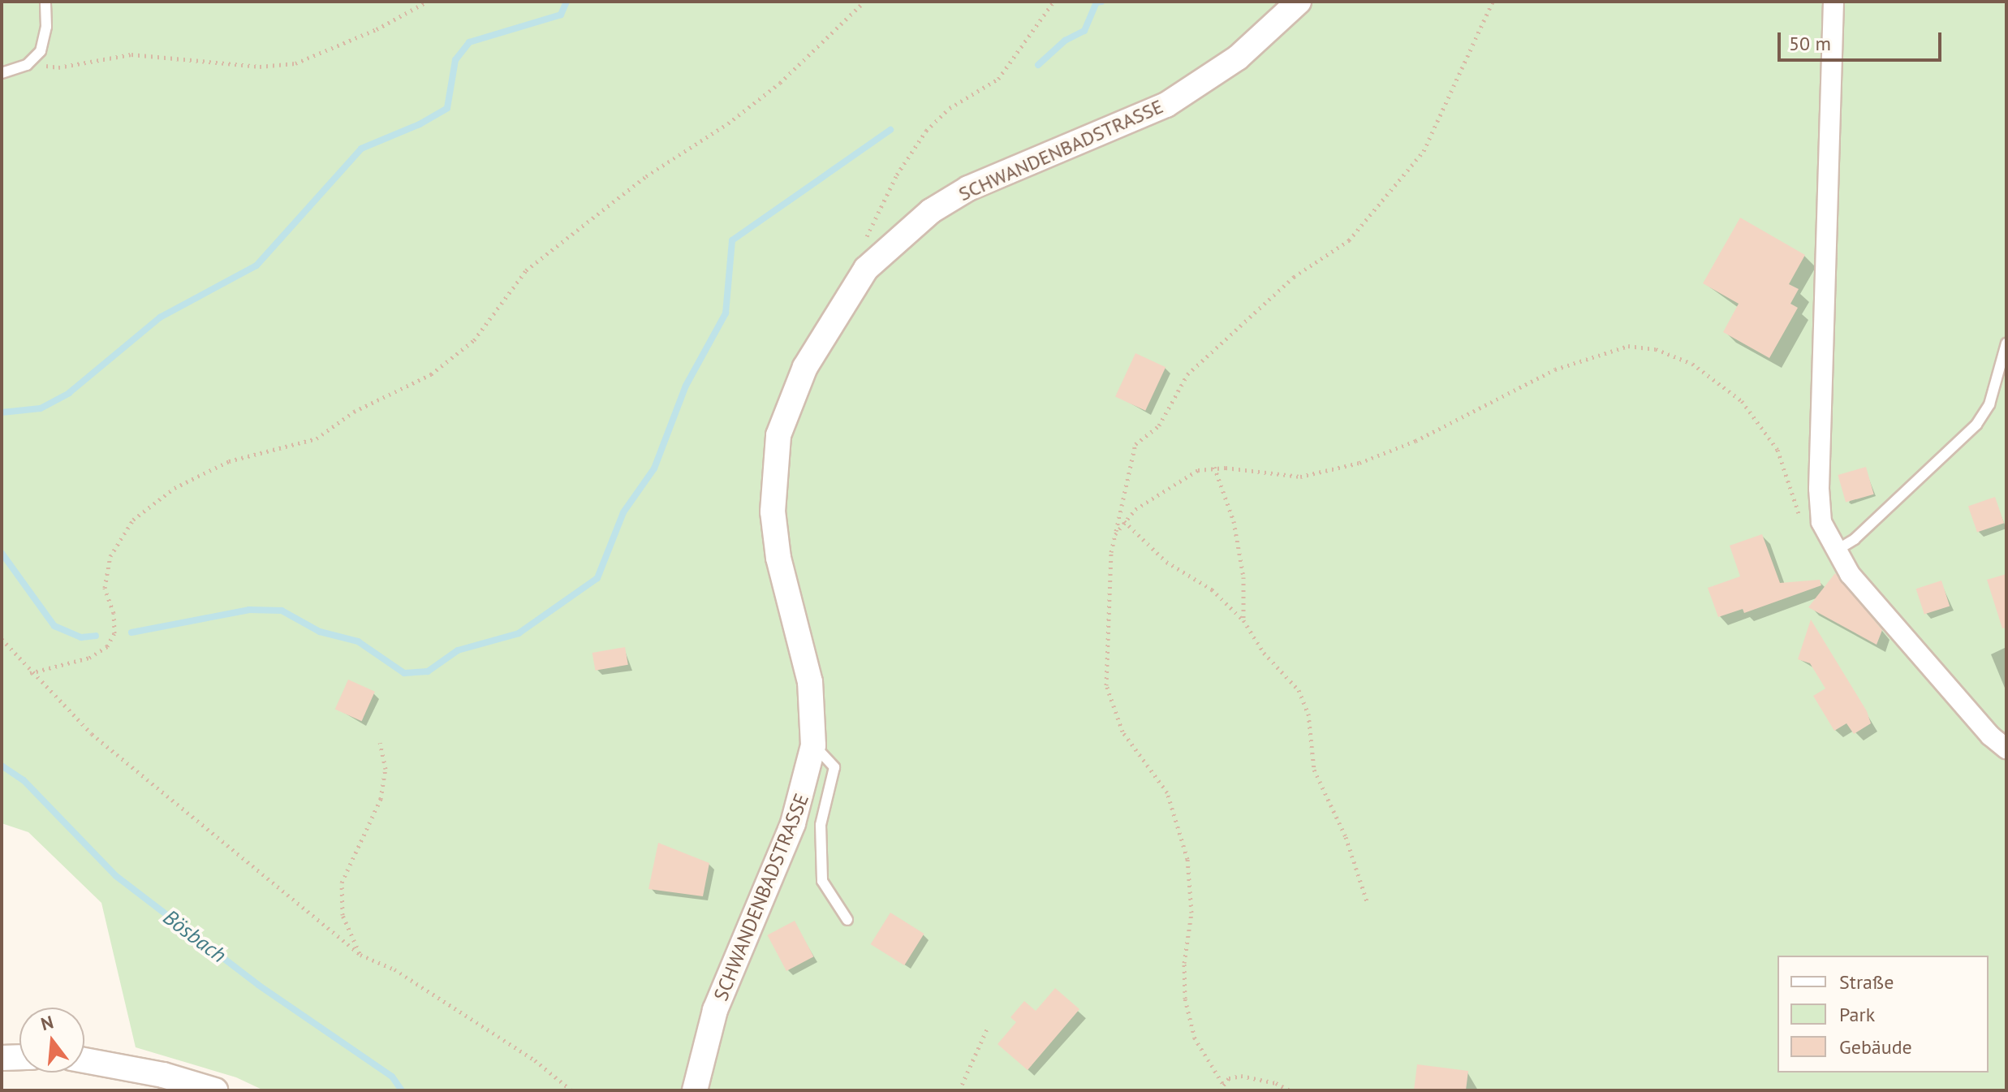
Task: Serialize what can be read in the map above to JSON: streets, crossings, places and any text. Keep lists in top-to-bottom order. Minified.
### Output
{"streets":{"street":["SCHWANDENBADSTRASSE"]},"water":["Bösbach"],"legend":["Straße","Park","Gebäude"],"scale_bar":"50 m","north":"top"}
